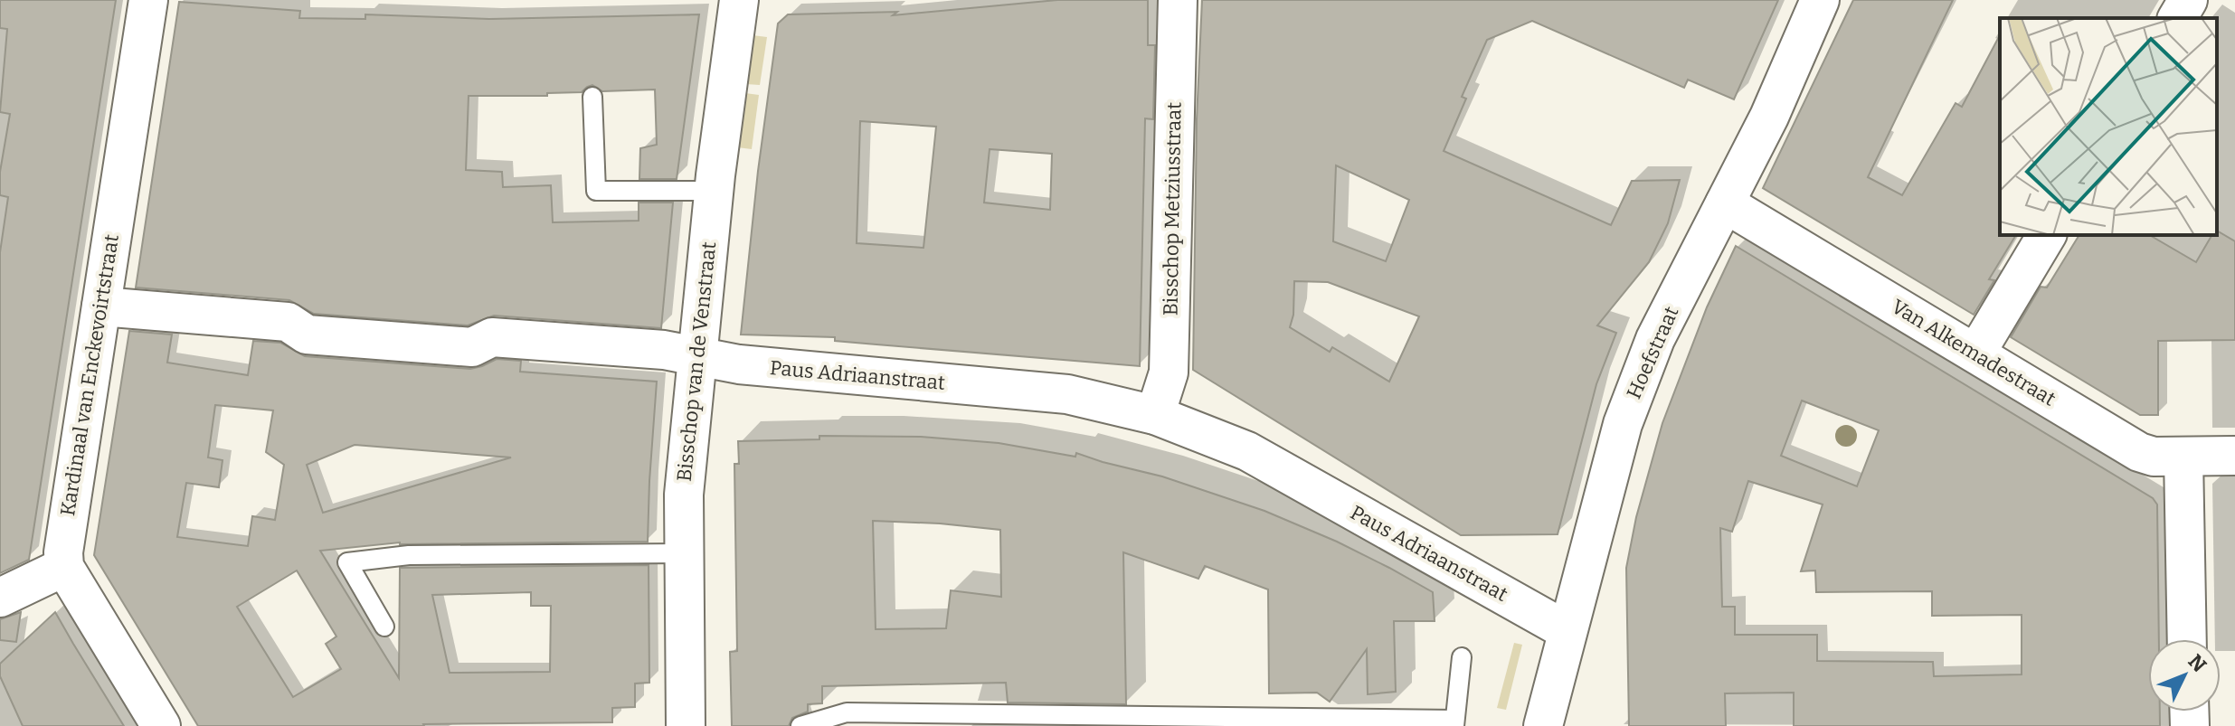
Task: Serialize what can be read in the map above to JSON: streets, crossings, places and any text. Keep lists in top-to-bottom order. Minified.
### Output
{"streets":{"street":["Bisschop Metziusstraat","Hoefstraat","Van Alkemadestraat","Bisschop van de Venstraat","Kardinaal van Enckevoirtstraat","Paus Adriaanstraat"]},"crossings":[["Bisschop Metziusstraat","Paus Adriaanstraat"],["Hoefstraat","Van Alkemadestraat"],["Hoefstraat","Paus Adriaanstraat"],["Bisschop van de Venstraat","Paus Adriaanstraat"],["Kardinaal van Enckevoirtstraat","Paus Adriaanstraat"]],"north":"top right"}
